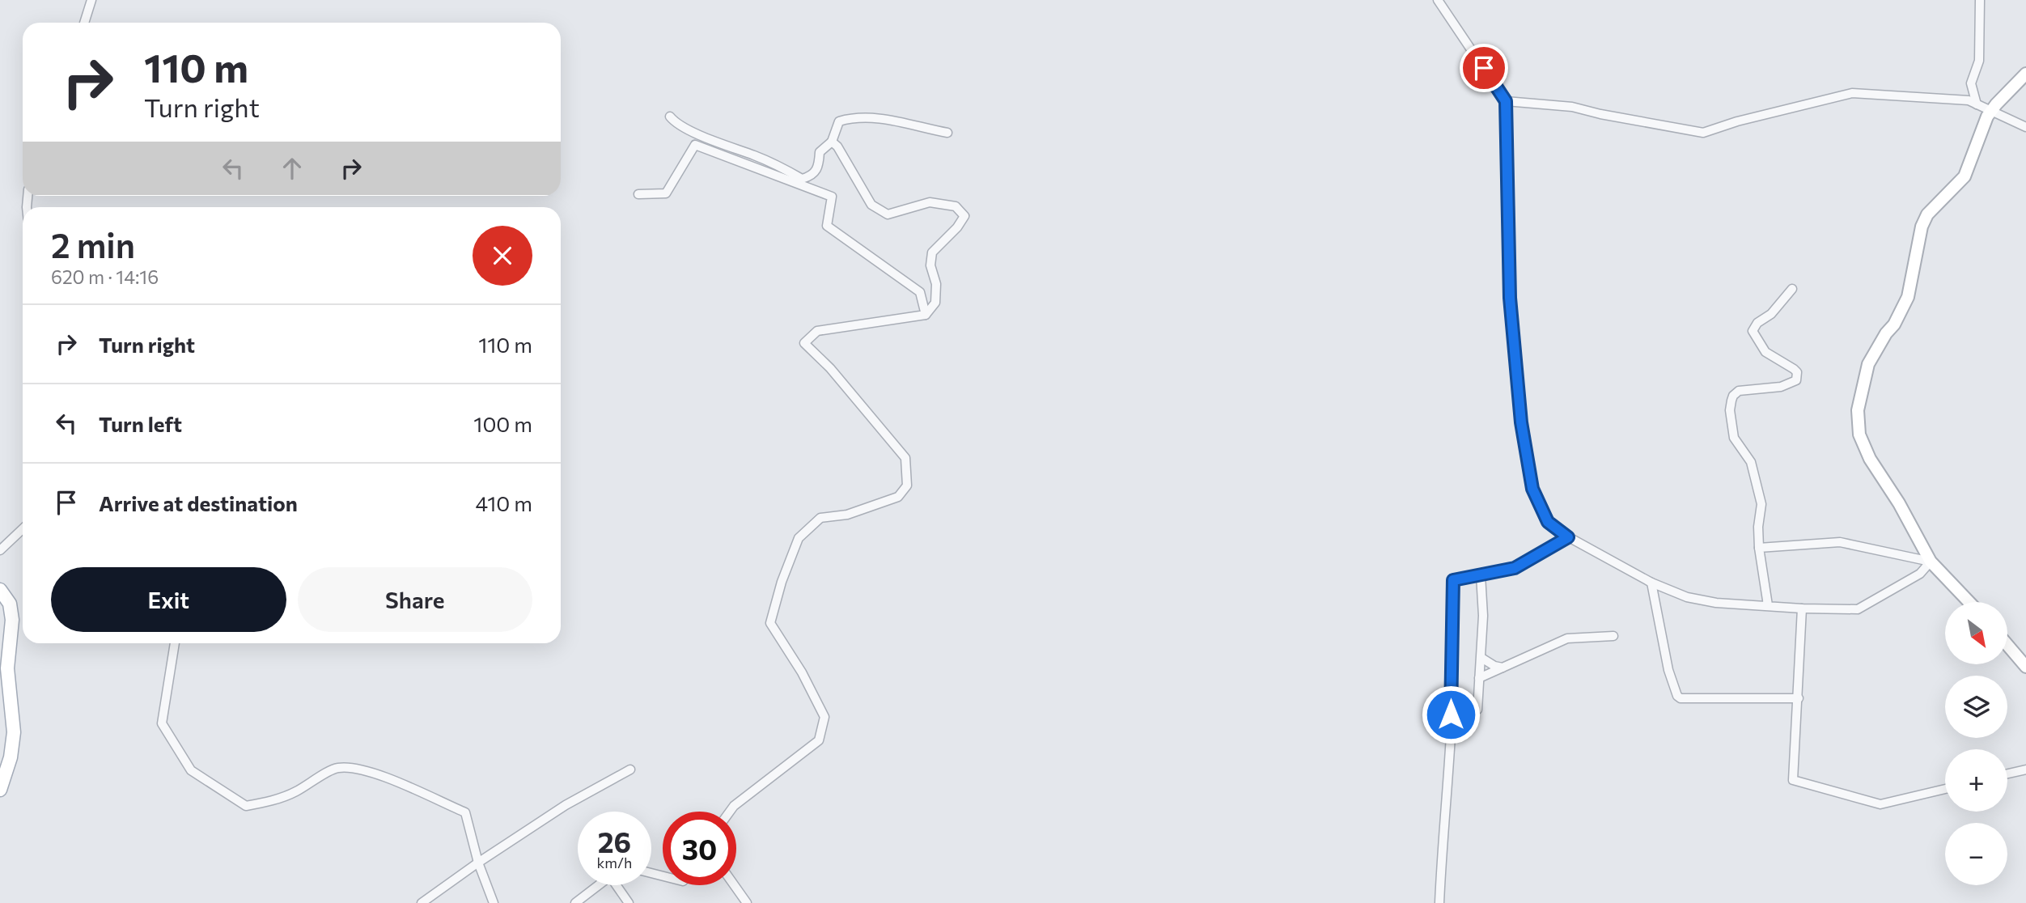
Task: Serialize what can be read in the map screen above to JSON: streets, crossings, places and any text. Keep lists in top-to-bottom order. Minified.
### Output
{"north":"bottom right","page":{"turn":["110 m","Turn right"],"heading":["2 min","620 m · 14:16"],"list":[{"name":"Turn right","value":"110 m"},{"name":"Turn left","value":"100 m"},{"name":"Arrive at destination","value":"410 m"}],"buttons":["Exit","Share"],"map_buttons":["+","−"],"speed":"26 km/h","limit":"30"}}
